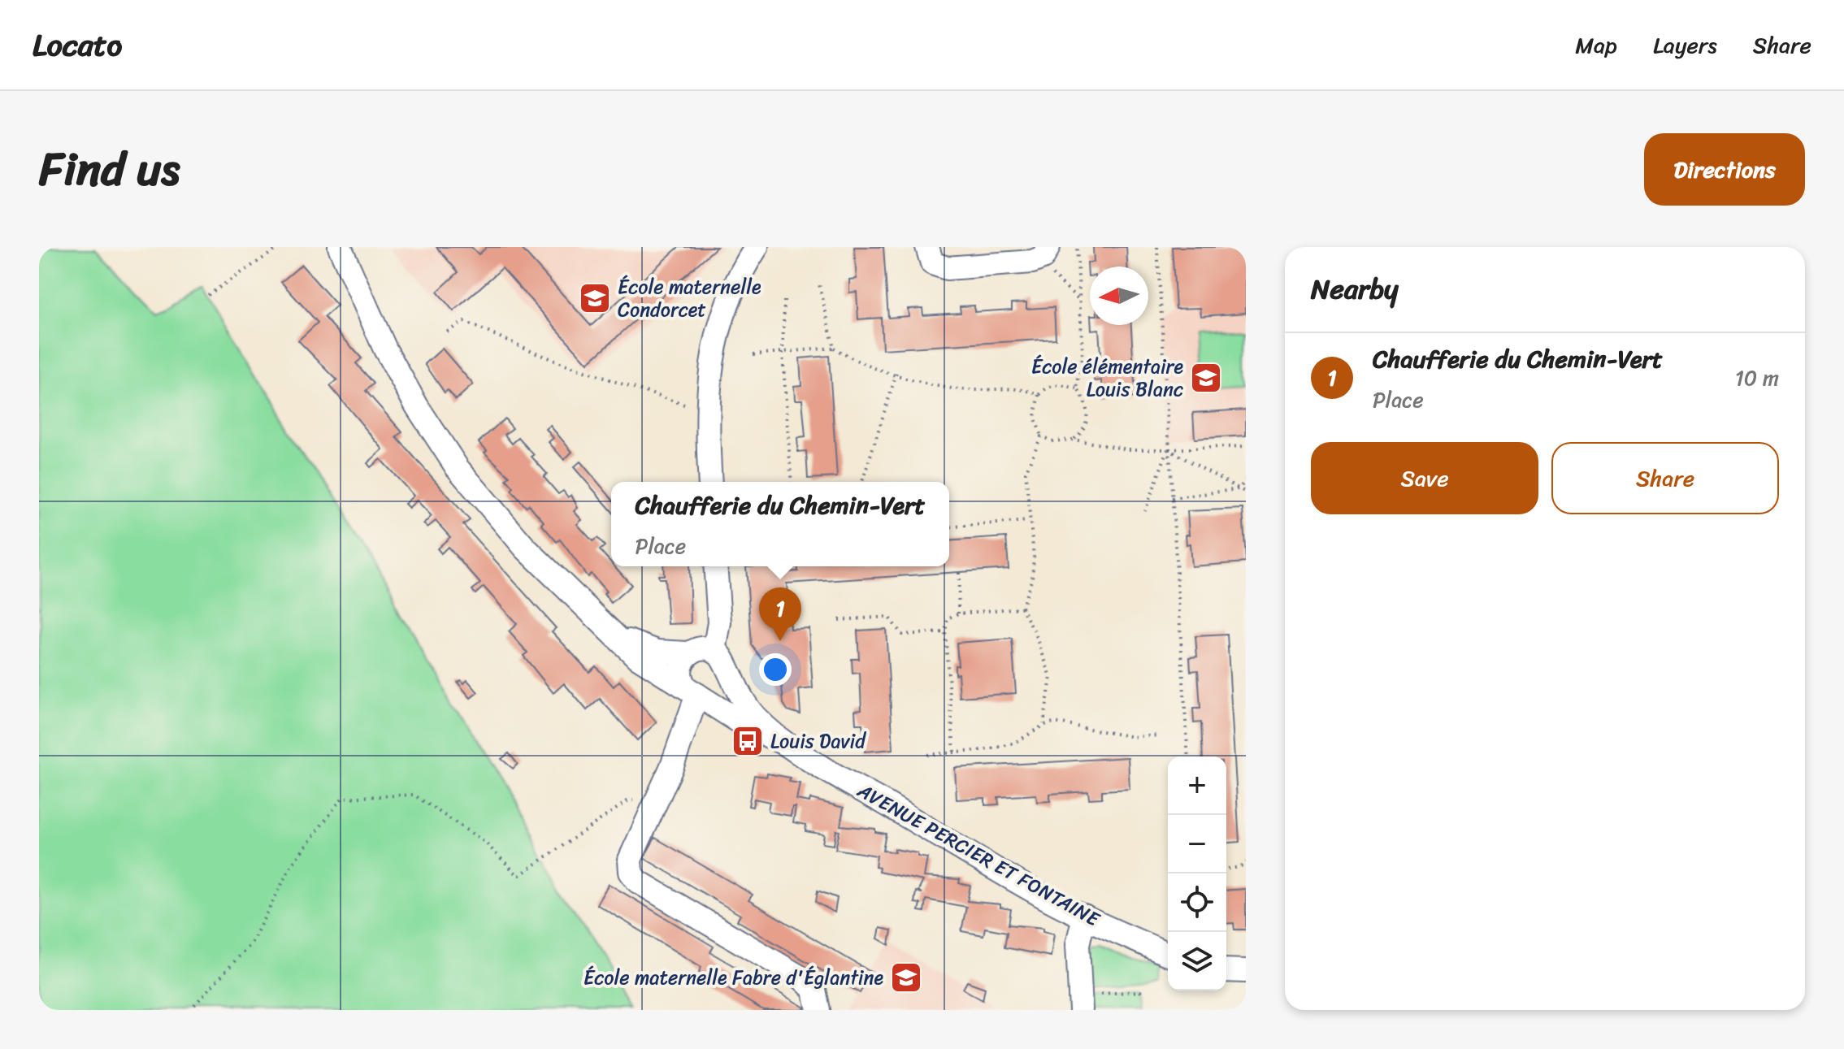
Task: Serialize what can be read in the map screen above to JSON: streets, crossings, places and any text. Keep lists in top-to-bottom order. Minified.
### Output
{"streets":{"street":["AVENUE PERCIER ET FONTAINE"]},"places":{"school or university":["École maternelle Condorcet","École élémentaire Louis Blanc","École maternelle Fabre d'Églantine"],"bus stop":["Louis David"]},"north":"left","page":{"header":"Locato","nav":["Map","Layers","Share"],"title":"Find us","buttons":["Directions",["Save","Share"]],"heading":"Nearby","list":[{"mark":"1","name":"Chaufferie du Chemin-Vert","note":"Place","value":"10 m"}],"popup":["Chaufferie du Chemin-Vert","Place"],"pins":"1","map_buttons":["+","−"]}}
